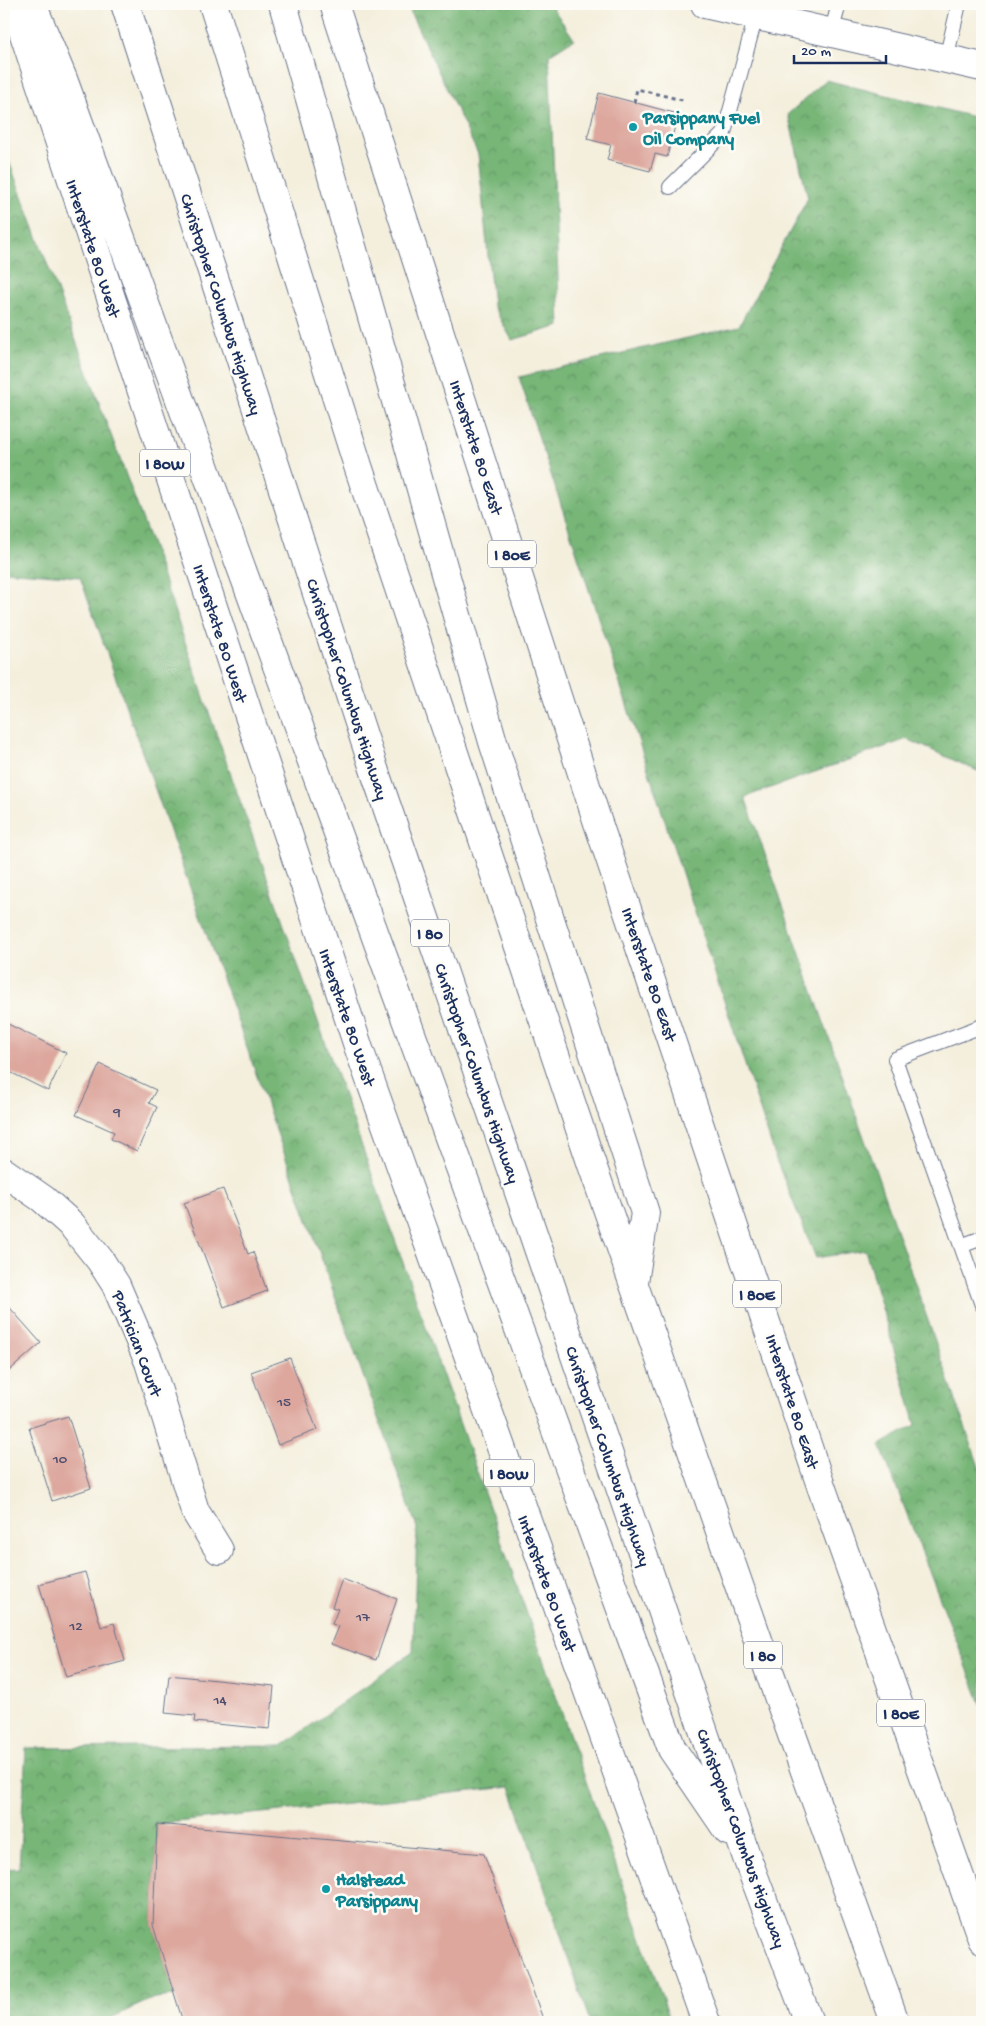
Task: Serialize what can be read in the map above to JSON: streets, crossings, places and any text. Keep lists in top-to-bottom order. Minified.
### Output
{"streets":{"main road":["Interstate 80 West","Christopher Columbus Highway","Interstate 80 East","I 80W","I 80E","I 80","Patrician Court"]},"places":["Parsippany Fuel Oil Company","Halstead Parsippany"],"house_numbers":["9","15","10","17","12","14"],"scale_bar":"20 m"}
